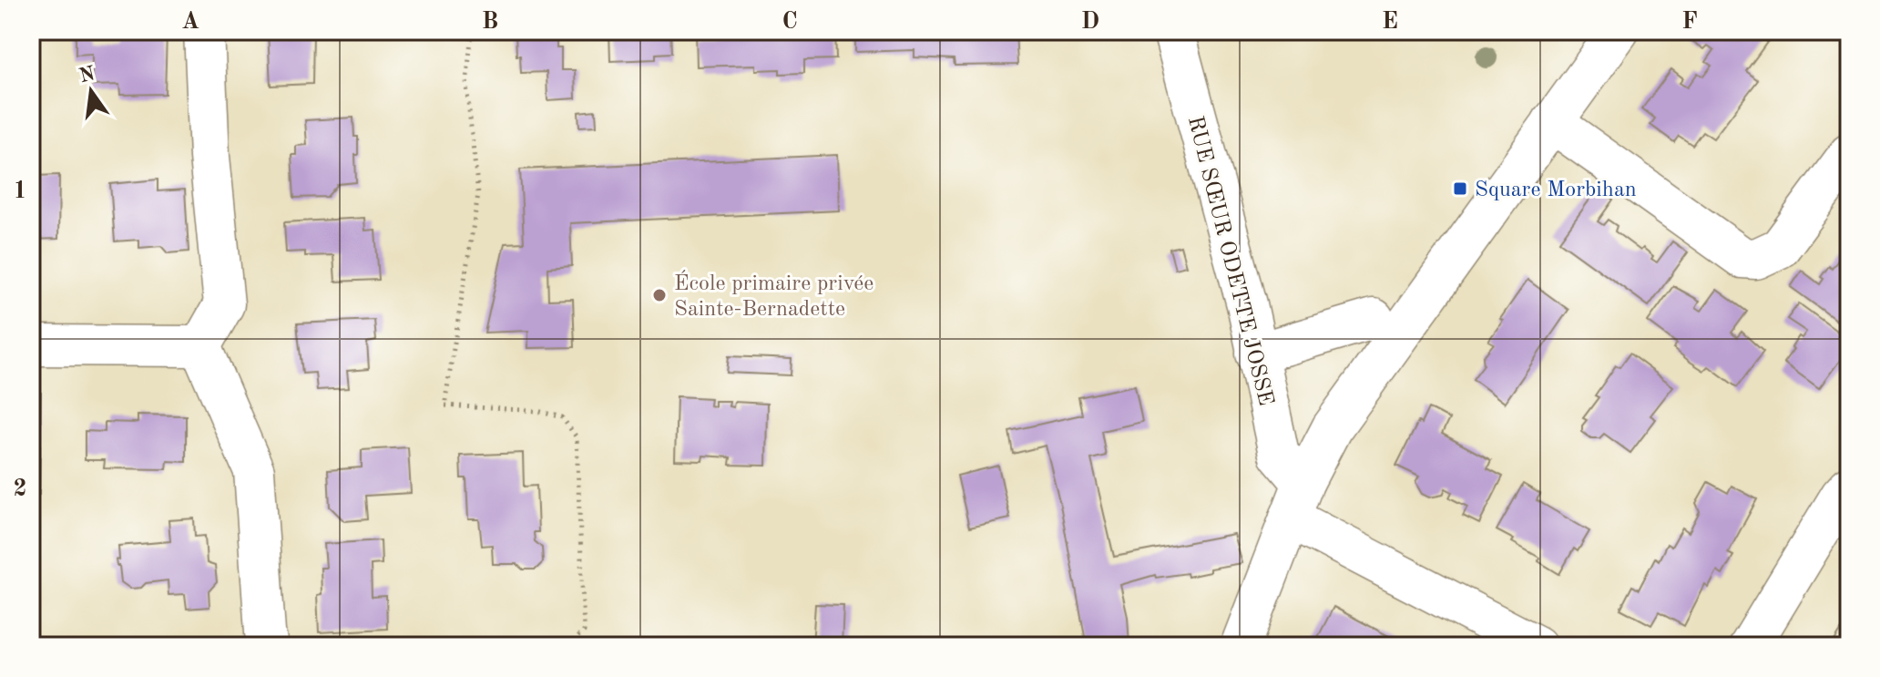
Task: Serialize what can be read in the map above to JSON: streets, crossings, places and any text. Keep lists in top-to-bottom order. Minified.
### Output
{"streets":{"street":["RUE SŒUR ODETTE JOSSE"]},"places":{"transit":["Square Morbihan"],"other":["École primaire privée Sainte-Bernadette"]},"north":"top","grid":{"columns":["A","B","C","D","E","F"],"rows":["1","2"]}}
